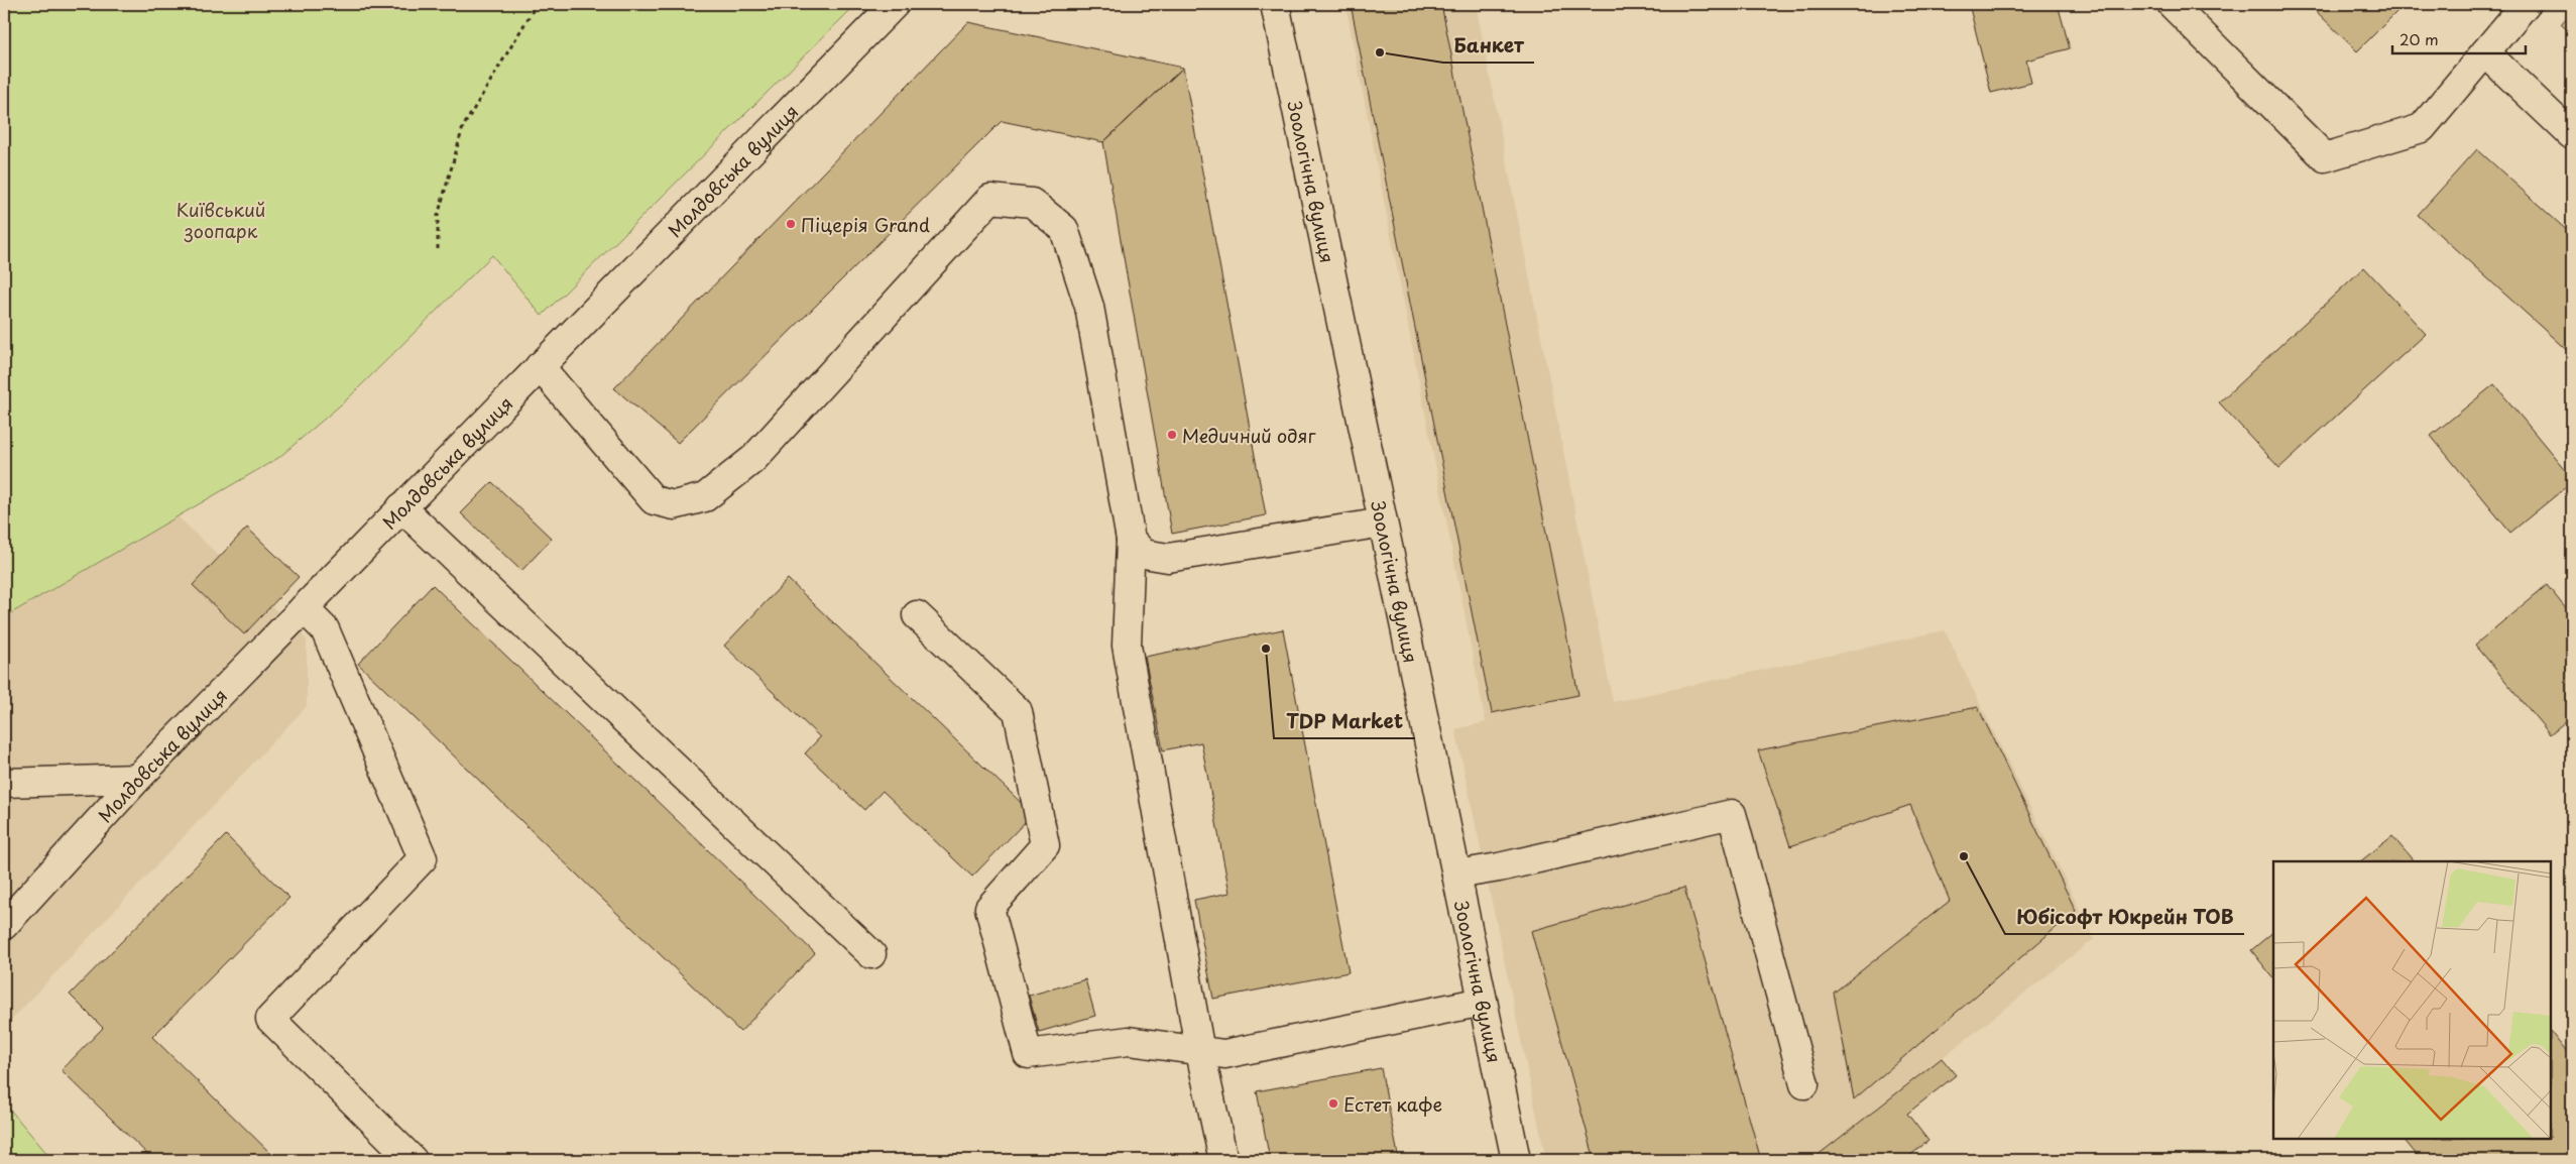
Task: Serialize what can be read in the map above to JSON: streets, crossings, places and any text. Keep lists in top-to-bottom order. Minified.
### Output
{"streets":{"street":["Молдовська вулиця","Зоологічна вулиця"]},"parks":["Київський зоопарк"],"places":["Банкет","Піцерія Grand","Медичний одяг","TDP Market","Юбісофт Юкрейн ТОВ","Естет кафе"],"scale_bar":"20 m"}
